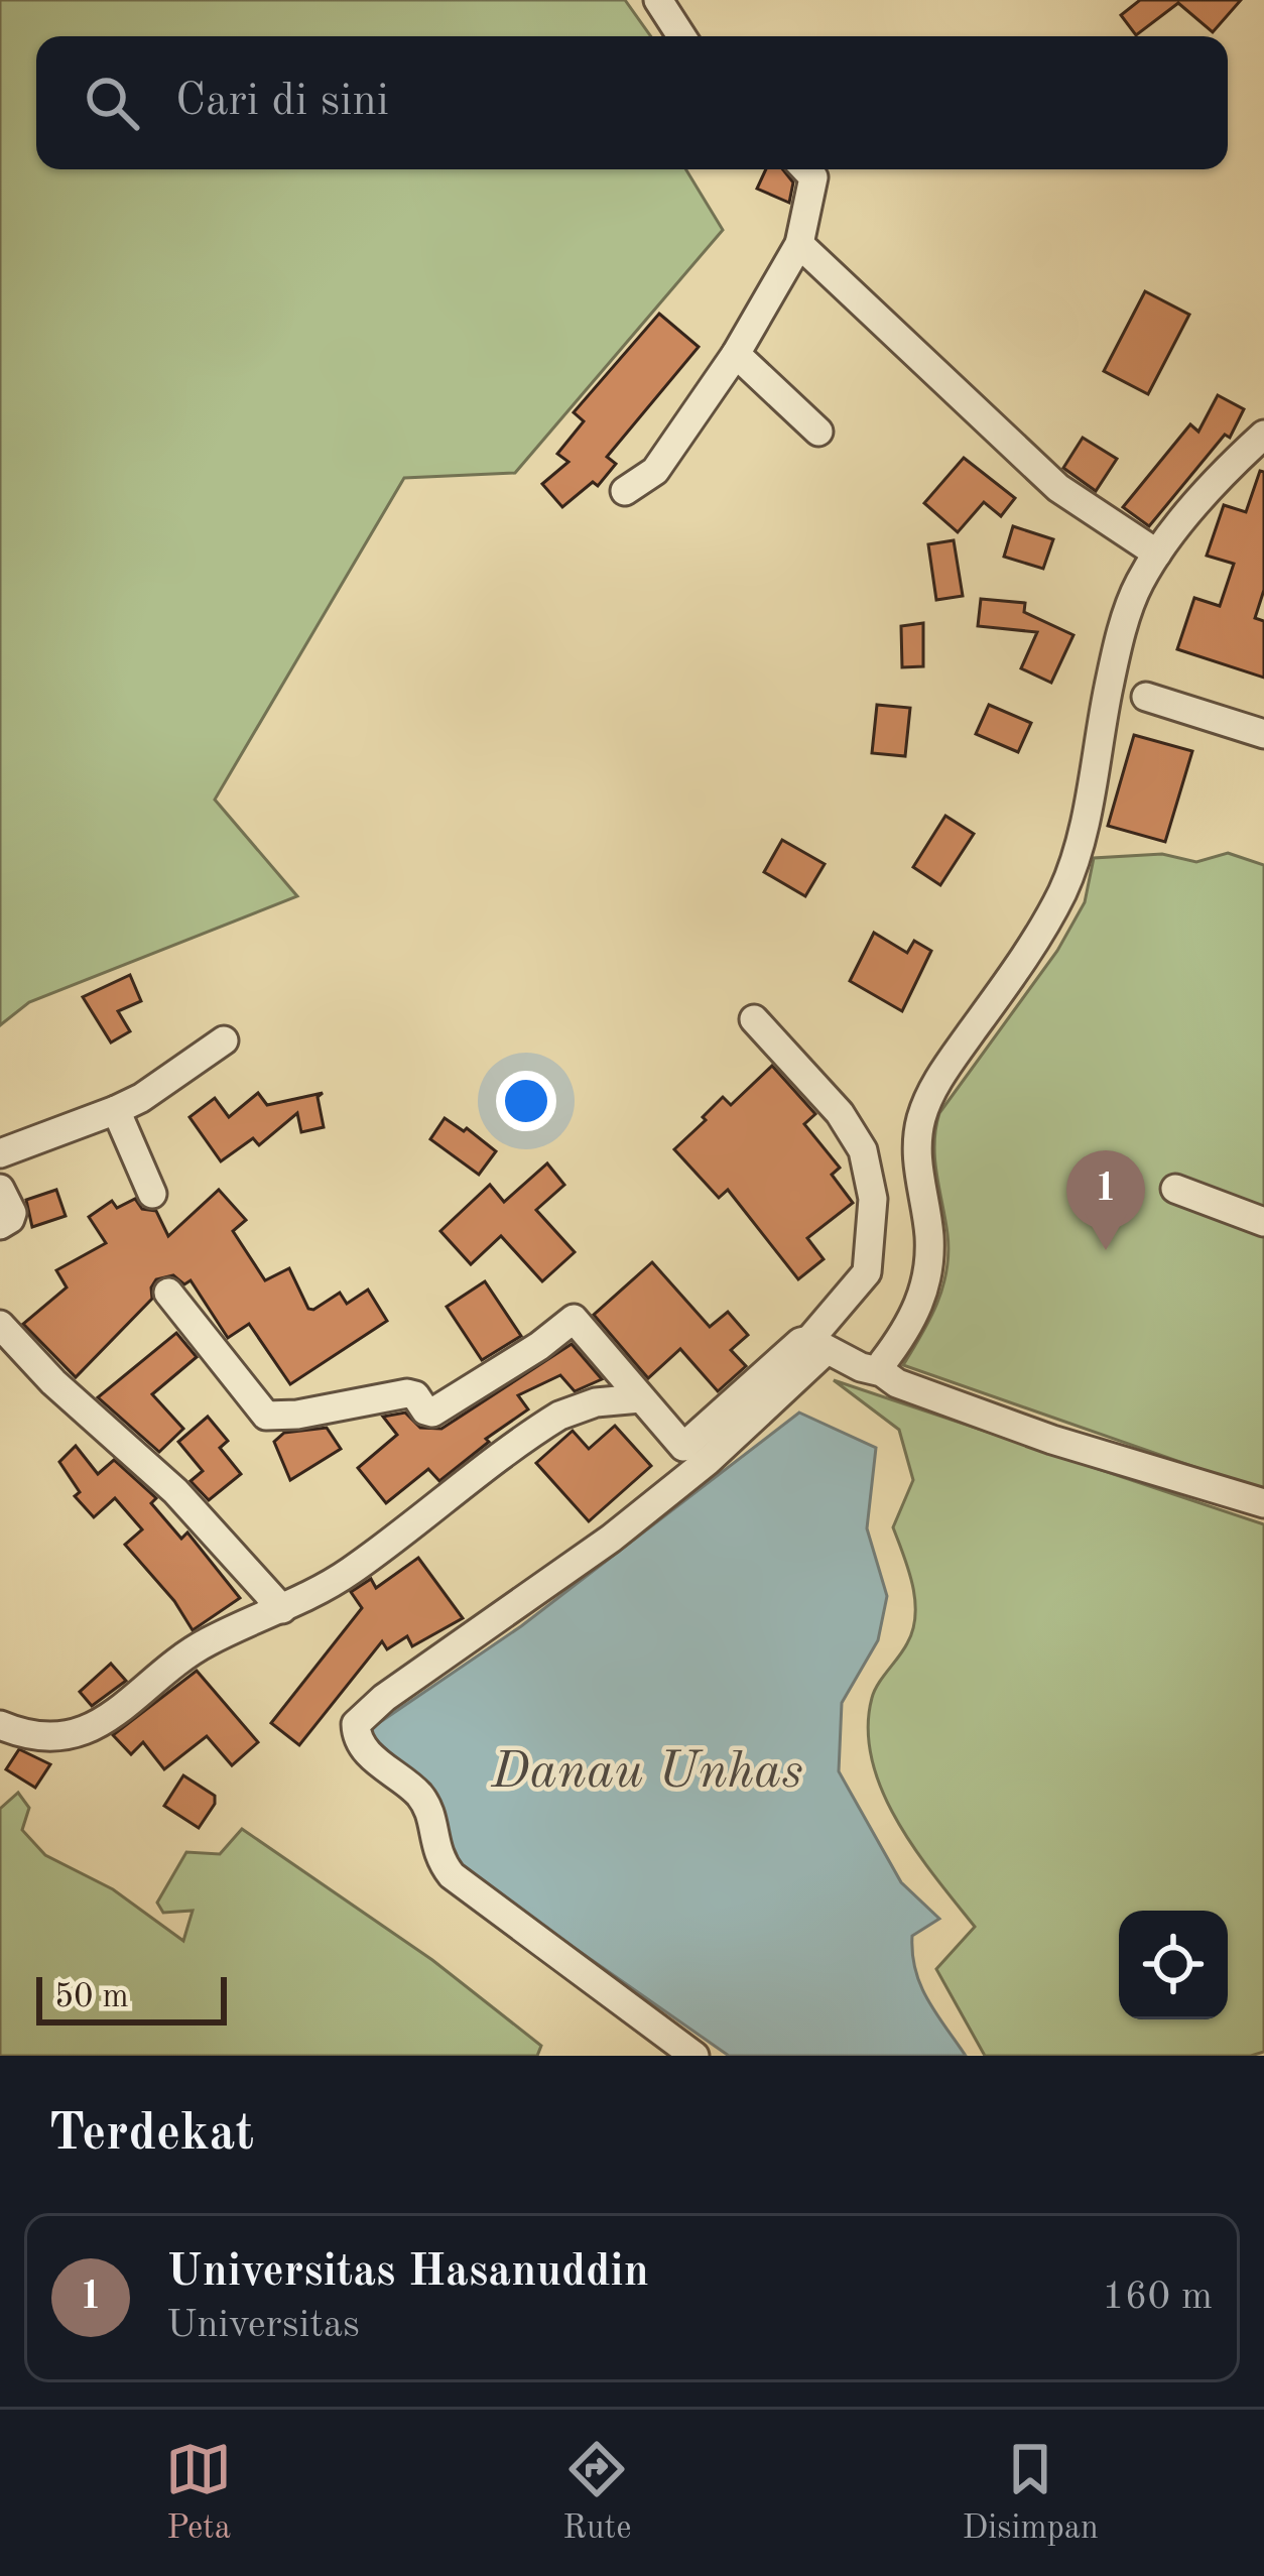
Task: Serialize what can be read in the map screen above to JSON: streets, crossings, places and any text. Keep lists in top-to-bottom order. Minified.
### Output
{"water":["Danau Unhas"],"scale_bar":"50 m","page":{"search":"Cari di sini","pins":"1","scale":"50 m","heading":"Terdekat","list":[{"mark":"1","name":"Universitas Hasanuddin","note":"Universitas","value":"160 m"}],"nav":["Peta","Rute","Disimpan"]}}
